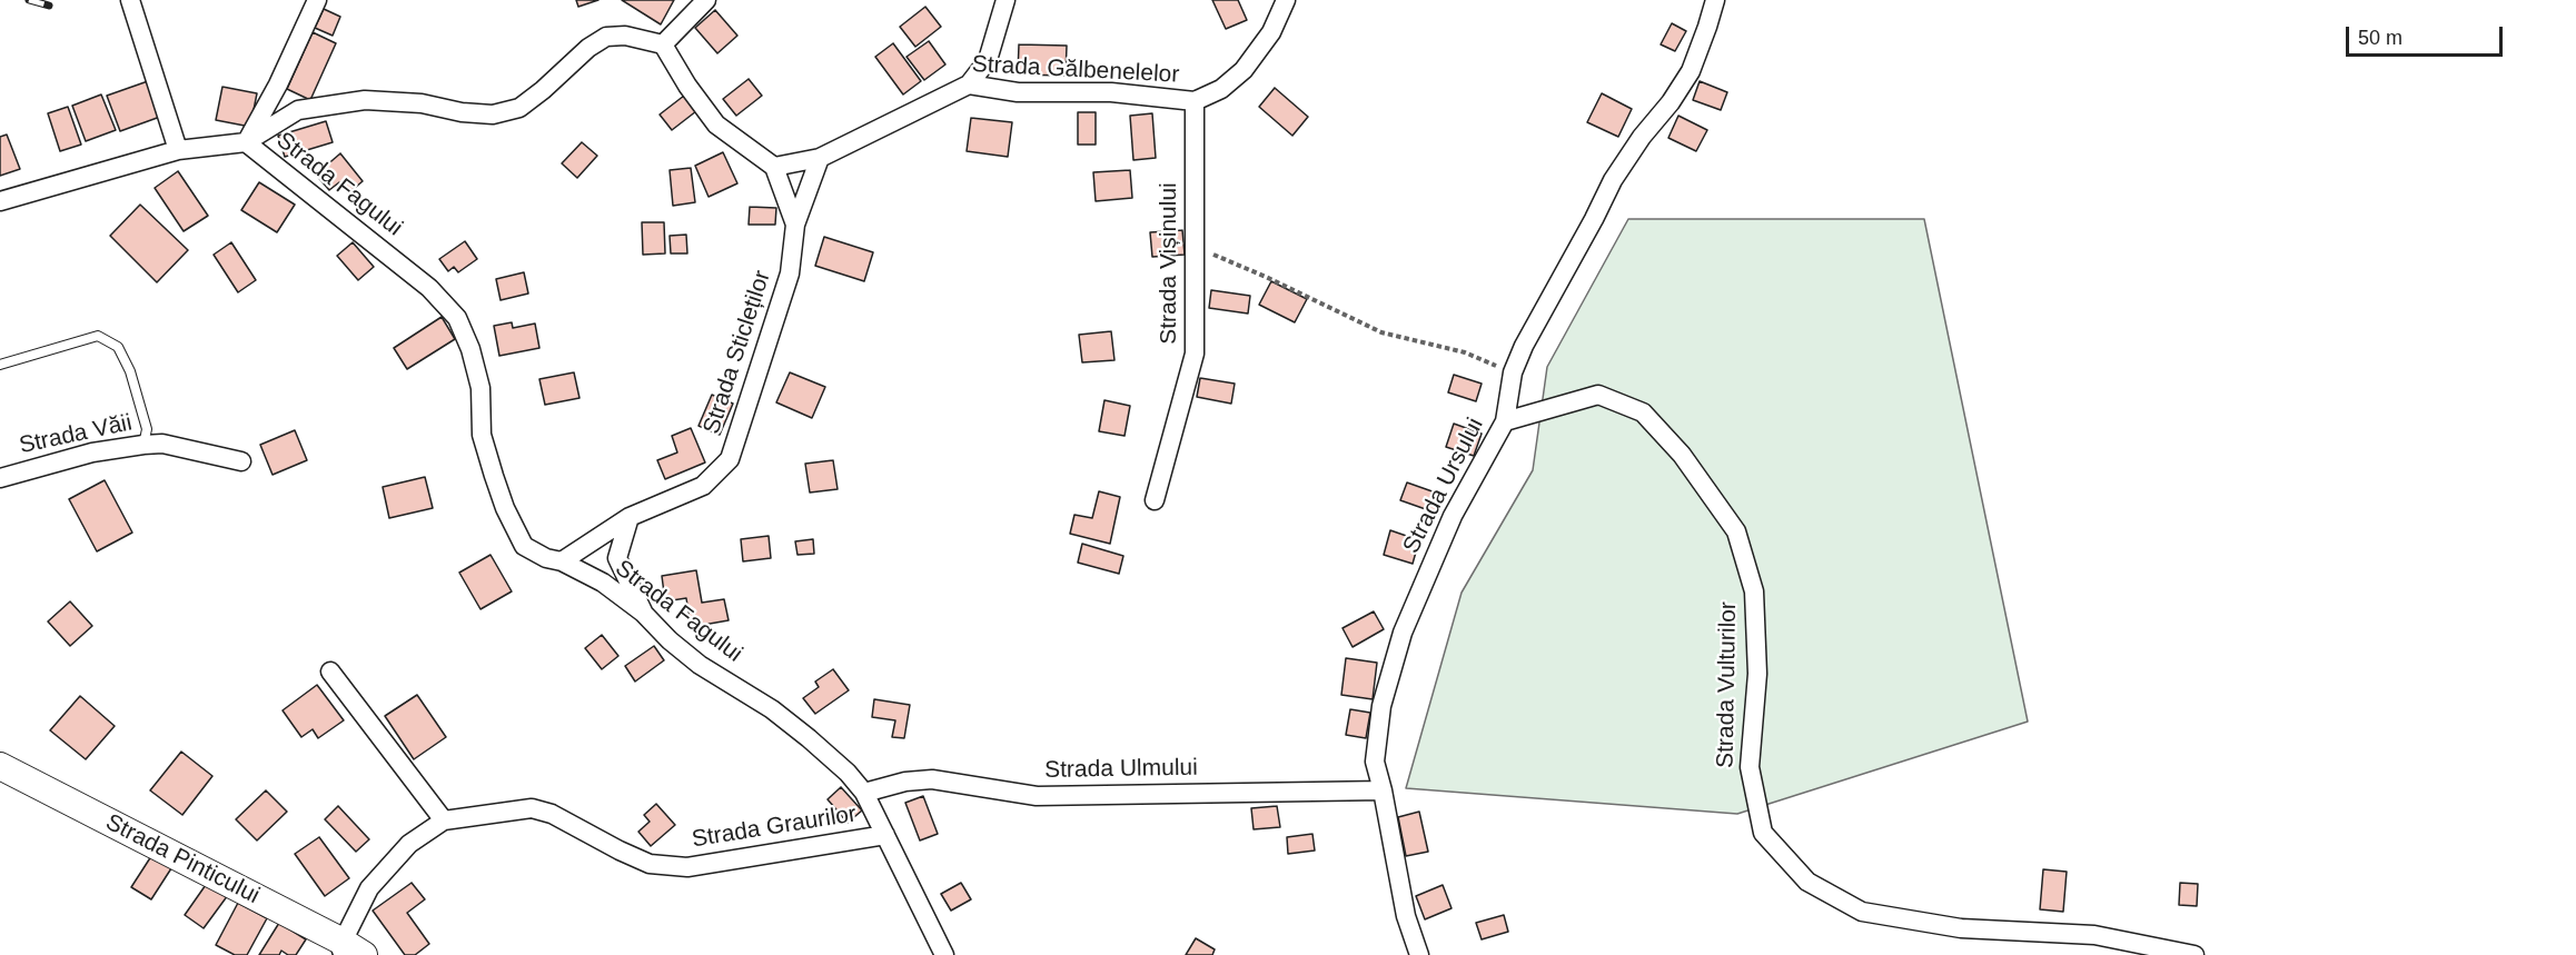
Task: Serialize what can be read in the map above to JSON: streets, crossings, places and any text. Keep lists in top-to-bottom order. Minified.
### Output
{"streets":{"main road":["Strada Pinticului"],"street":["Strada Gălbenelelor","Strada Fagului","Strada Vișinului","Strada Sticleților","Strada Văii","Strada Ursului","Strada Vulturilor","Strada Ulmului","Strada Graurilor"]},"crossings":[["Strada Gălbenelelor","Strada Vișinului"],["Strada Gălbenelelor","Strada Sticleților"],["Strada Fagului","Strada Sticleților"],["Strada Fagului","Strada Ulmului"],["Strada Fagului","Strada Graurilor"],["Strada Ursului","Strada Vulturilor"],["Strada Ursului","Strada Ulmului"],["Strada Graurilor","Strada Pinticului"]],"scale_bar":"50 m"}
